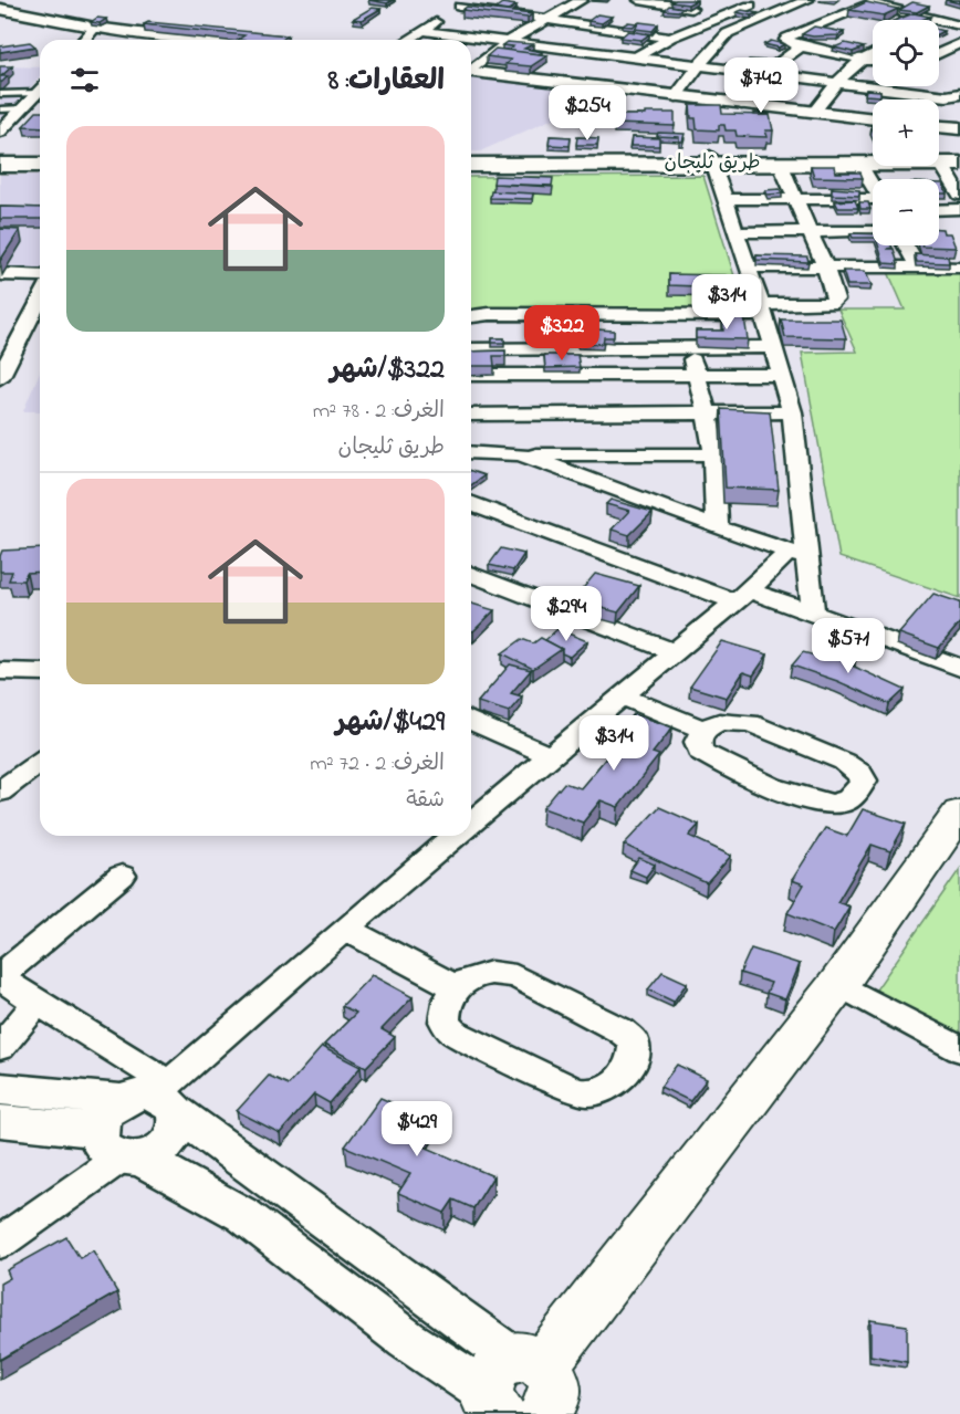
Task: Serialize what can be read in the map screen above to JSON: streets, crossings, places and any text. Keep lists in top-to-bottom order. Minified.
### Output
{"streets":{"main road":["طريق ثليجان"]},"page":{"map_buttons":["+","−"],"heading":"العقارات: 8","price":["$742","$254","$314","$322","$294","$571","$314","$429"],"list":[{"name":"$322/شهر","note":"الغرف: 2 · 78 m² · طريق ثليجان"},{"name":"$429/شهر","note":"الغرف: 2 · 72 m² · شقة"}]}}
